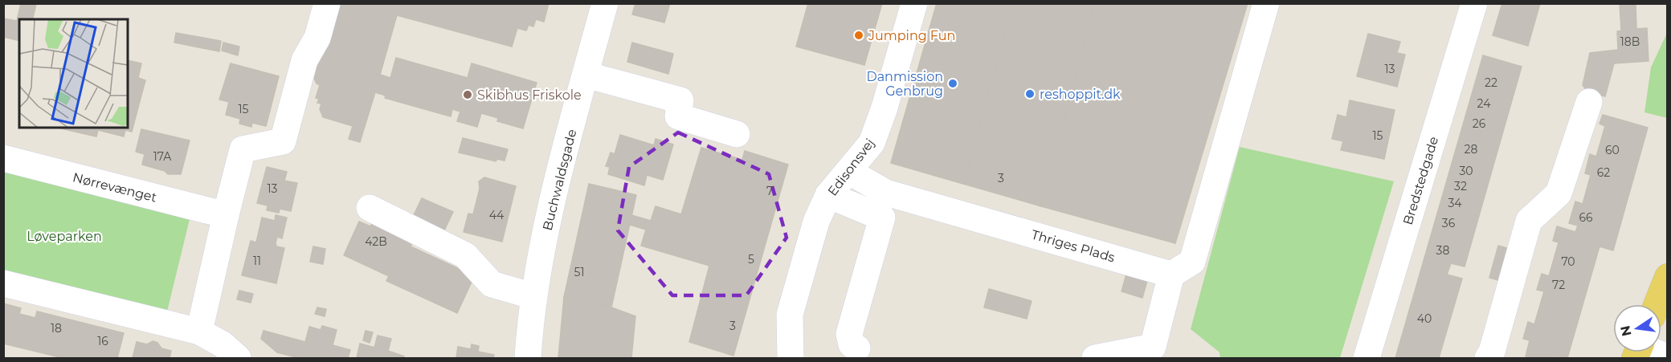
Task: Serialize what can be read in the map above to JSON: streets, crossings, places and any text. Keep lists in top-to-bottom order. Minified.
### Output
{"streets":{"street":["Edisonsvej","Buchwaldsgade","Bredstedgade","Nørrevænget","Thriges Plads"]},"crossings":[["Edisonsvej","Thriges Plads"]],"parks":["Løveparken"],"places":["Jumping Fun","Danmission Genbrug","reshoppit.dk","Skibhus Friskole"],"house_numbers":["18B","13","22","24","15","26","15","28","60","17A","30","62","3","32","13","7","34","44","66","36","42B","38","5","11","70","51","72","40","3","18","16"],"north":"left"}
